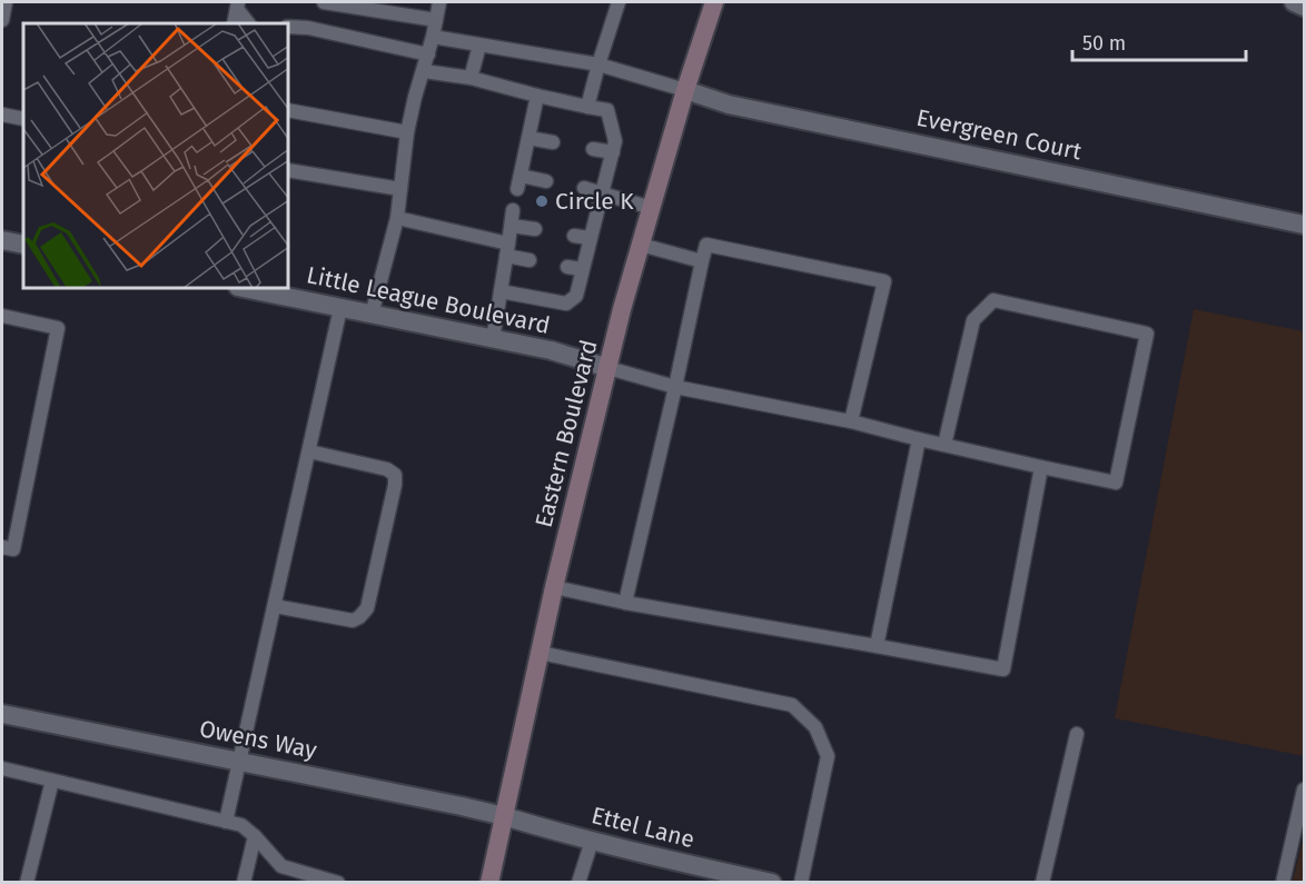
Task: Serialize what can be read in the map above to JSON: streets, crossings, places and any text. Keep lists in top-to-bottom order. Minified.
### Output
{"streets":{"main road":["Eastern Boulevard"],"street":["Evergreen Court","Little League Boulevard","Owens Way","Ettel Lane"]},"crossings":[["Evergreen Court","Eastern Boulevard"],["Little League Boulevard","Eastern Boulevard"],["Eastern Boulevard","Owens Way"],["Eastern Boulevard","Ettel Lane"],["Owens Way","Ettel Lane"]],"places":["Circle K"],"scale_bar":"50 m"}
